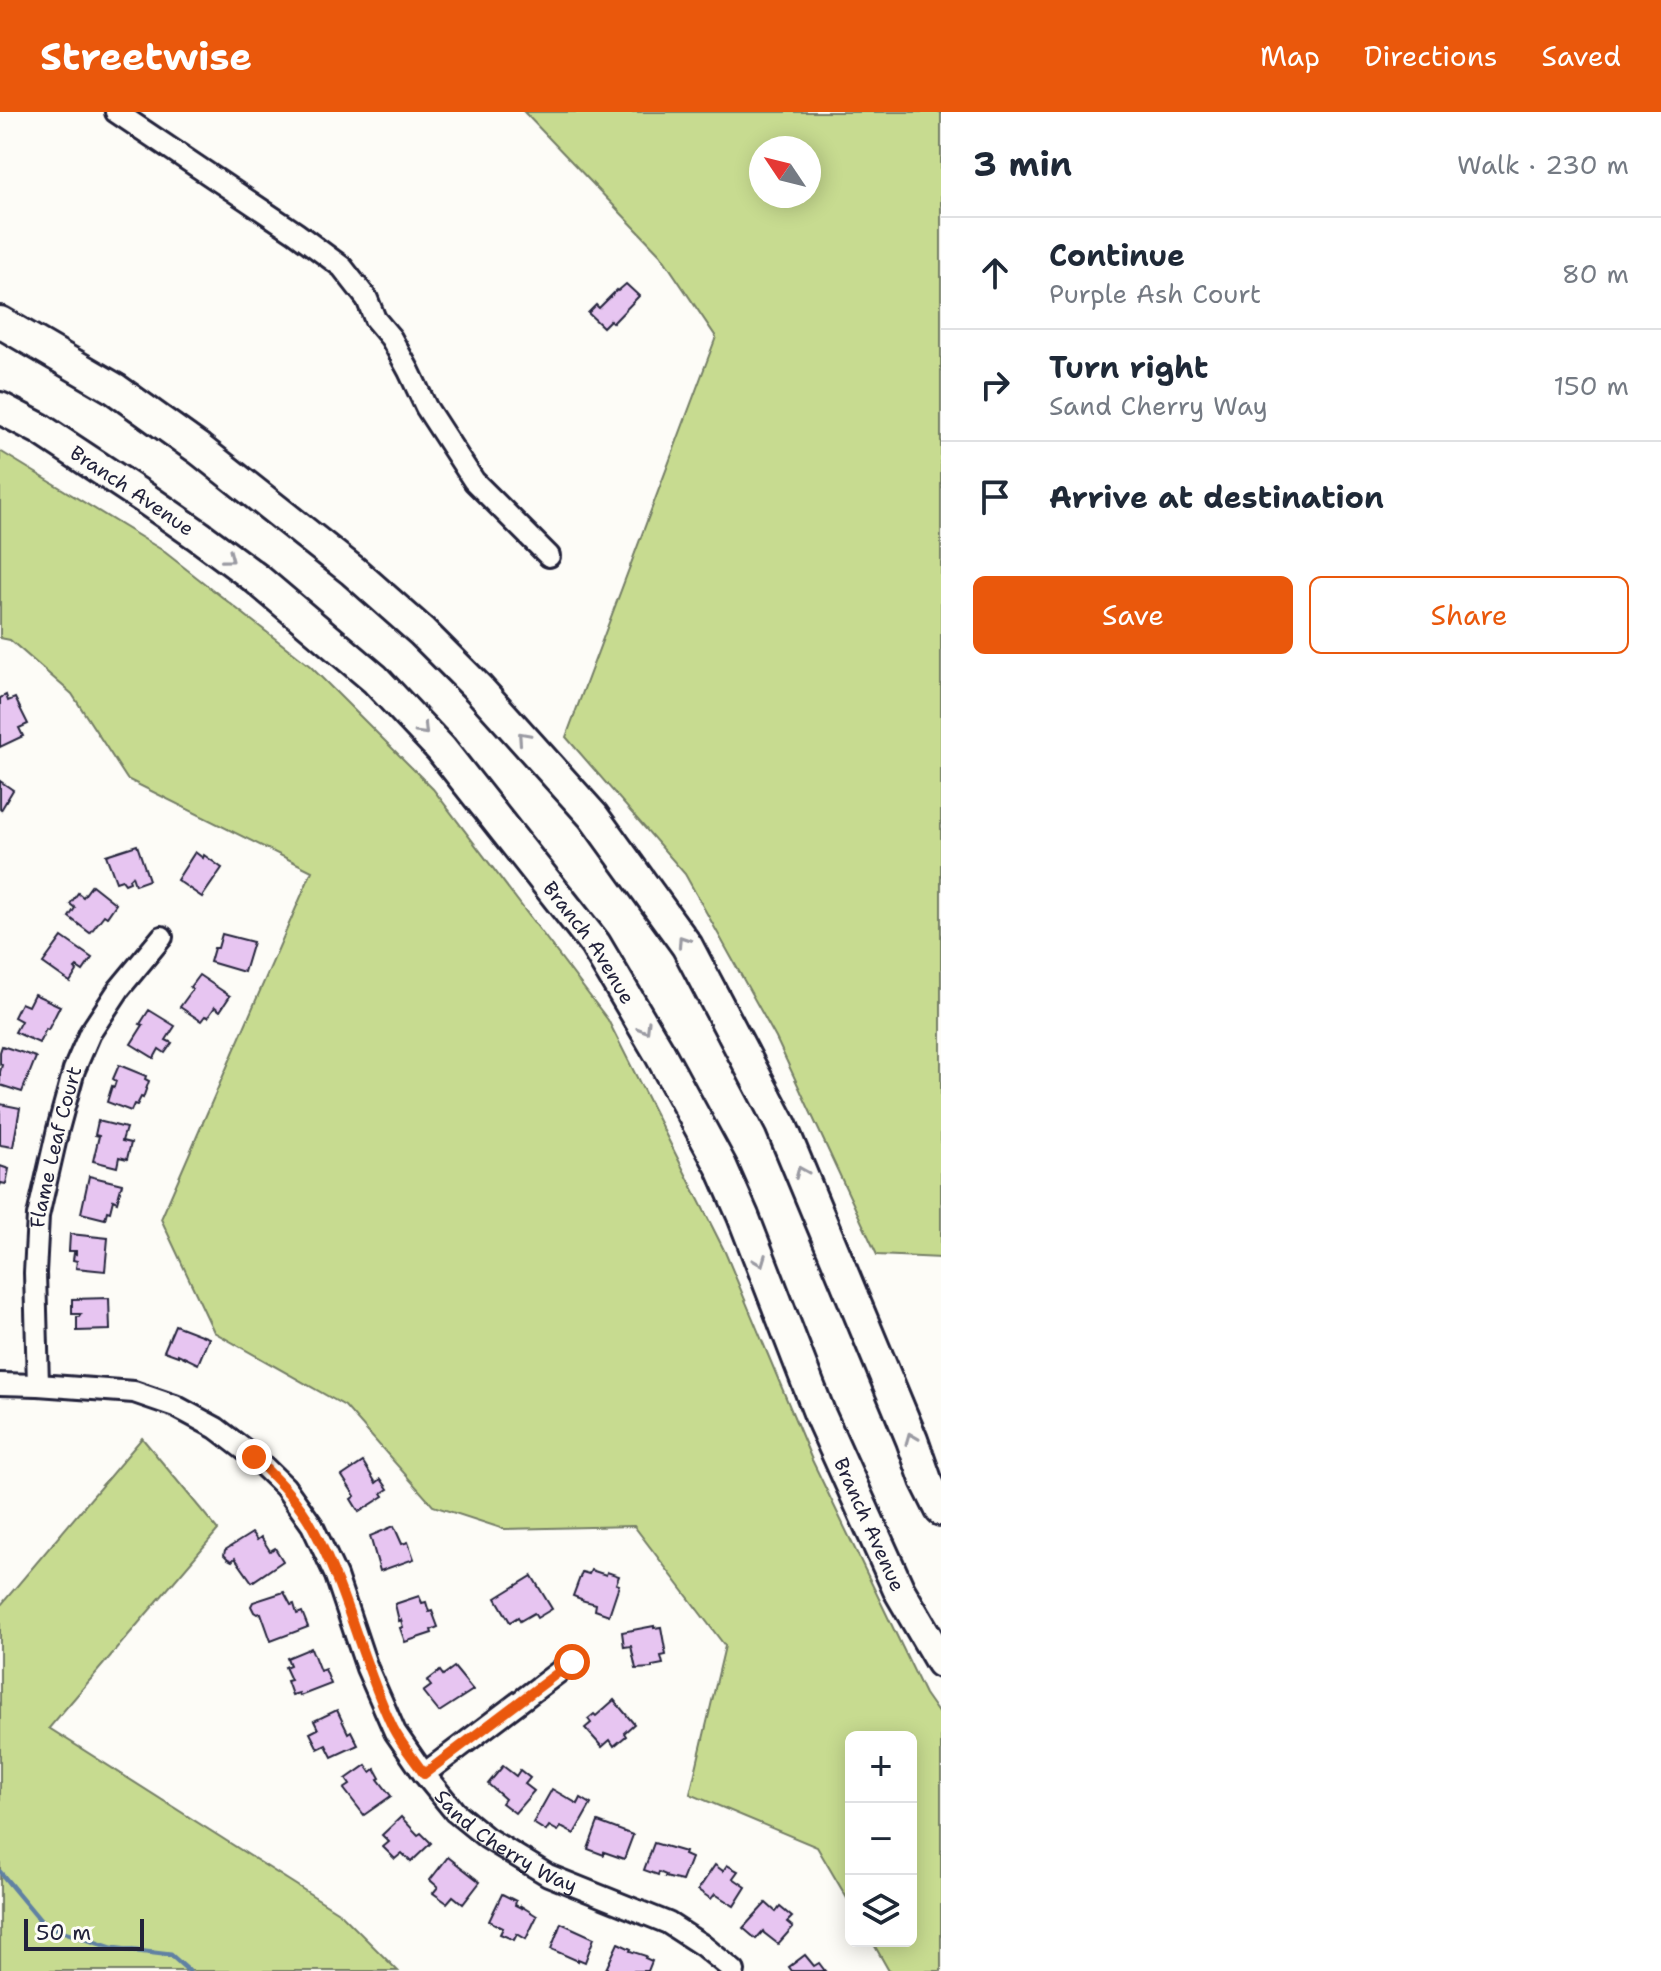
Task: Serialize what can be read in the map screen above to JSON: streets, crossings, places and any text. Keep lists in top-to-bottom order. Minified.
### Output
{"streets":{"highway":["Branch Avenue"],"street":["Flame Leaf Court","Sand Cherry Way"]},"crossings":[["Flame Leaf Court","Sand Cherry Way"]],"scale_bar":"50 m","north":"top left","page":{"header":"Streetwise","nav":["Map","Directions","Saved"],"heading":["3 min","Walk · 230 m"],"list":[["Continue","Purple Ash Court","80 m"],["Turn right","Sand Cherry Way","150 m"],"Arrive at destination"],"buttons":["Save","Share"],"map_buttons":["+","−"],"scale":"50 m"}}
